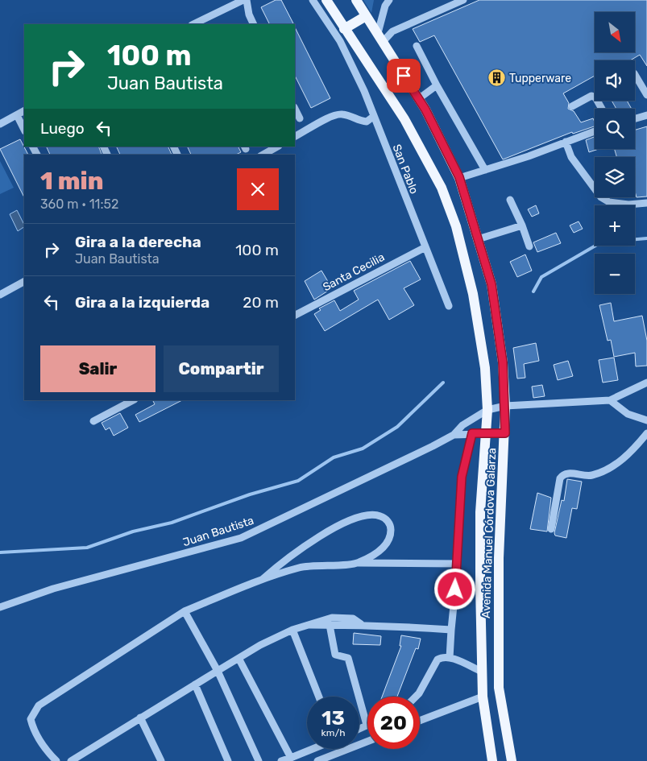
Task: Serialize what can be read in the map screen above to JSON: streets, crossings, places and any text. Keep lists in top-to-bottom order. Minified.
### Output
{"streets":{"main road":["Avenida Manuel Córdova Galarza"],"street":["San Pablo","Santa Cecilia","Juan Bautista"]},"crossings":[["San Pablo","Santa Cecilia"],["Juan Bautista","Avenida Manuel Córdova Galarza"]],"places":{"building":["Tupperware"]},"north":"bottom right","page":{"map_buttons":["+","−"],"turn":["100 m","Juan Bautista"],"then":"Luego","heading":["1 min","360 m · 11:52"],"list":[{"name":"Gira a la derecha","note":"Juan Bautista","value":"100 m"},{"name":"Gira a la izquierda","value":"20 m"}],"buttons":["Salir","Compartir"],"speed":"13 km/h","limit":"20"}}
